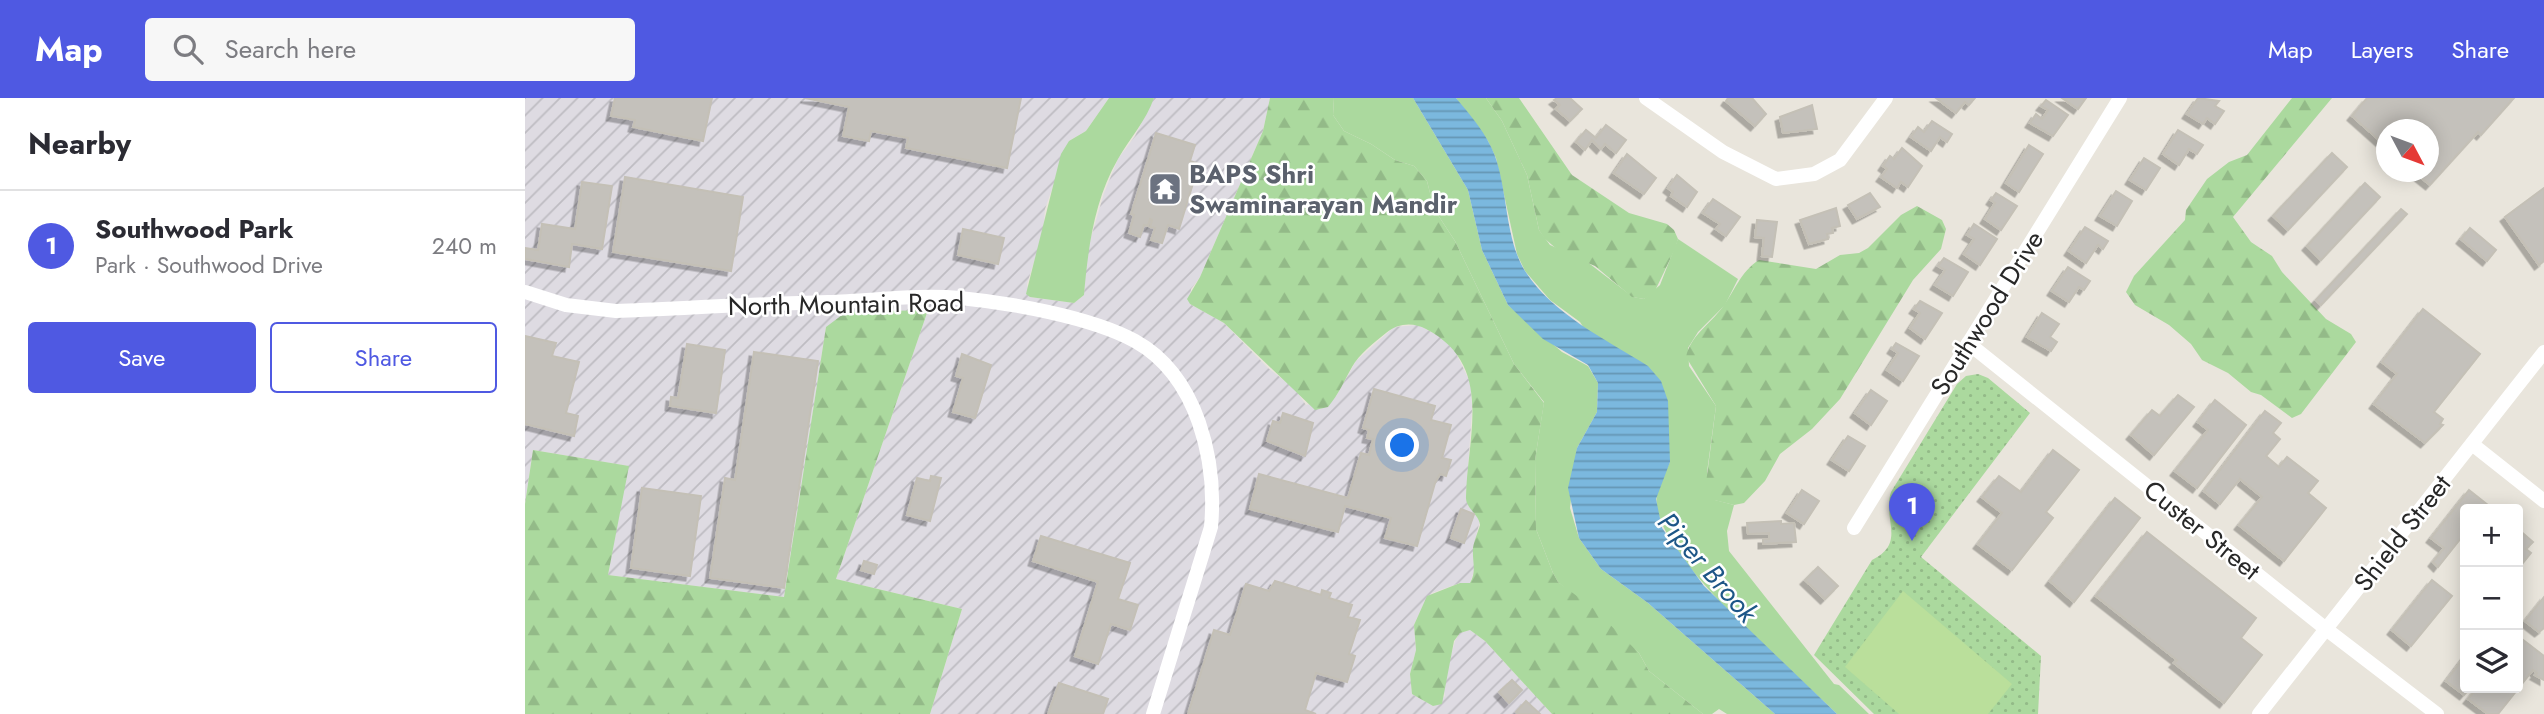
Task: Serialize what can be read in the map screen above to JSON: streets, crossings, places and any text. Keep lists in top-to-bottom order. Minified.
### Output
{"streets":{"street":["North Mountain Road","Southwood Drive","Custer Street","Shield Street"]},"crossings":[["Southwood Drive","Custer Street"],["Custer Street","Shield Street"]],"water":["Piper Brook"],"places":{"temple":["BAPS Shri Swaminarayan Mandir"]},"north":"bottom right","page":{"header":"Map","search":"Search here","nav":["Map","Layers","Share"],"heading":"Nearby","list":[{"mark":"1","name":"Southwood Park","note":"Park · Southwood Drive","value":"240 m"}],"buttons":["Save","Share"],"pins":"1","map_buttons":["+","−"]}}
